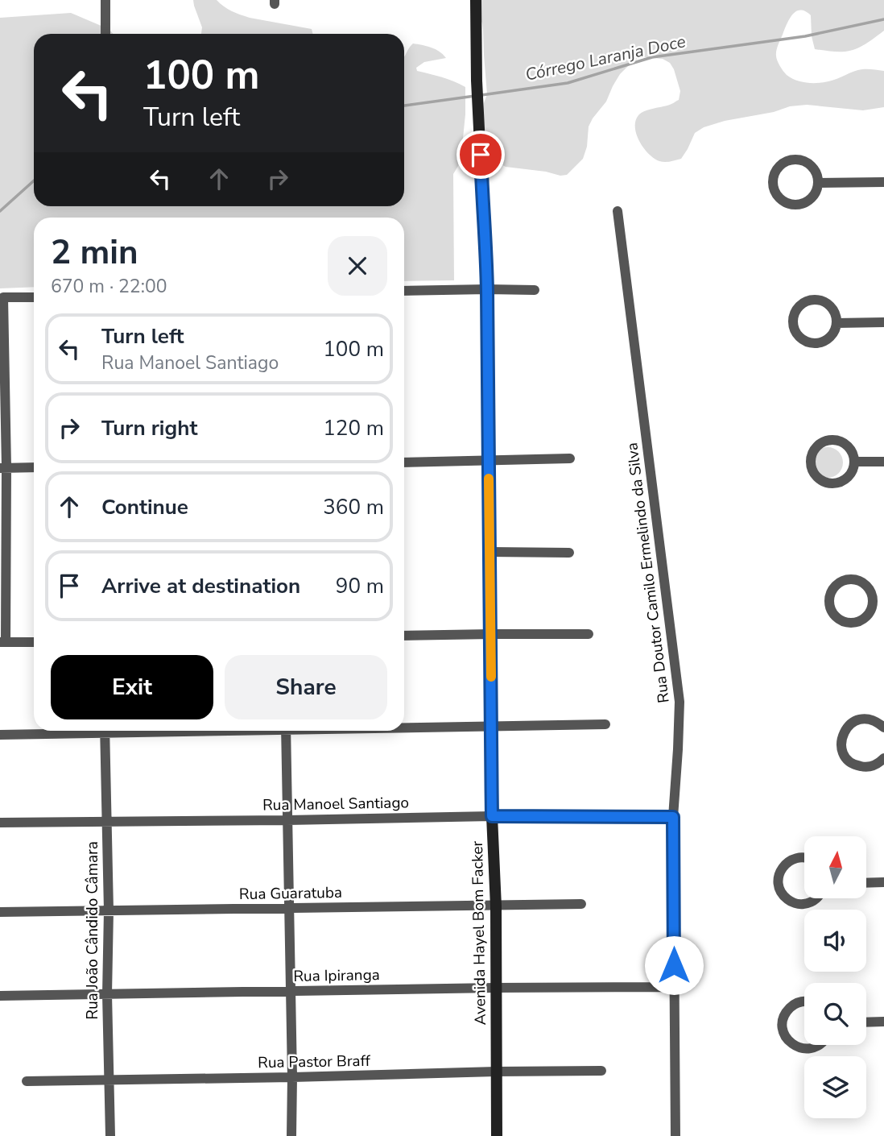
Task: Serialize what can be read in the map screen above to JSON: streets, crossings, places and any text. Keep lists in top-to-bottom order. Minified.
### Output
{"streets":{"street":["Rua Doutor Camilo Ermelindo da Silva","Rua Manoel Santiago","Rua Guaratuba","Rua João Cândido Câmara","Avenida Hayel Bom Facker","Rua Ipiranga","Rua Pastor Braff"]},"crossings":[["Rua Doutor Camilo Ermelindo da Silva","Rua Manoel Santiago"],["Rua Doutor Camilo Ermelindo da Silva","Rua Ipiranga"],["Rua Manoel Santiago","Rua João Cândido Câmara"],["Rua Manoel Santiago","Avenida Hayel Bom Facker"],["Rua Guaratuba","Rua João Cândido Câmara"],["Rua Guaratuba","Avenida Hayel Bom Facker"],["Rua João Cândido Câmara","Rua Ipiranga"],["Rua João Cândido Câmara","Rua Pastor Braff"],["Avenida Hayel Bom Facker","Rua Ipiranga"],["Avenida Hayel Bom Facker","Rua Pastor Braff"]],"water":["Córrego Laranja Doce"],"north":"top","page":{"turn":["100 m","Turn left"],"heading":["2 min","670 m · 22:00"],"list":[{"name":"Turn left","note":"Rua Manoel Santiago","value":"100 m"},{"name":"Turn right","value":"120 m"},{"name":"Continue","value":"360 m"},{"name":"Arrive at destination","value":"90 m"}],"buttons":["Exit","Share"]}}
